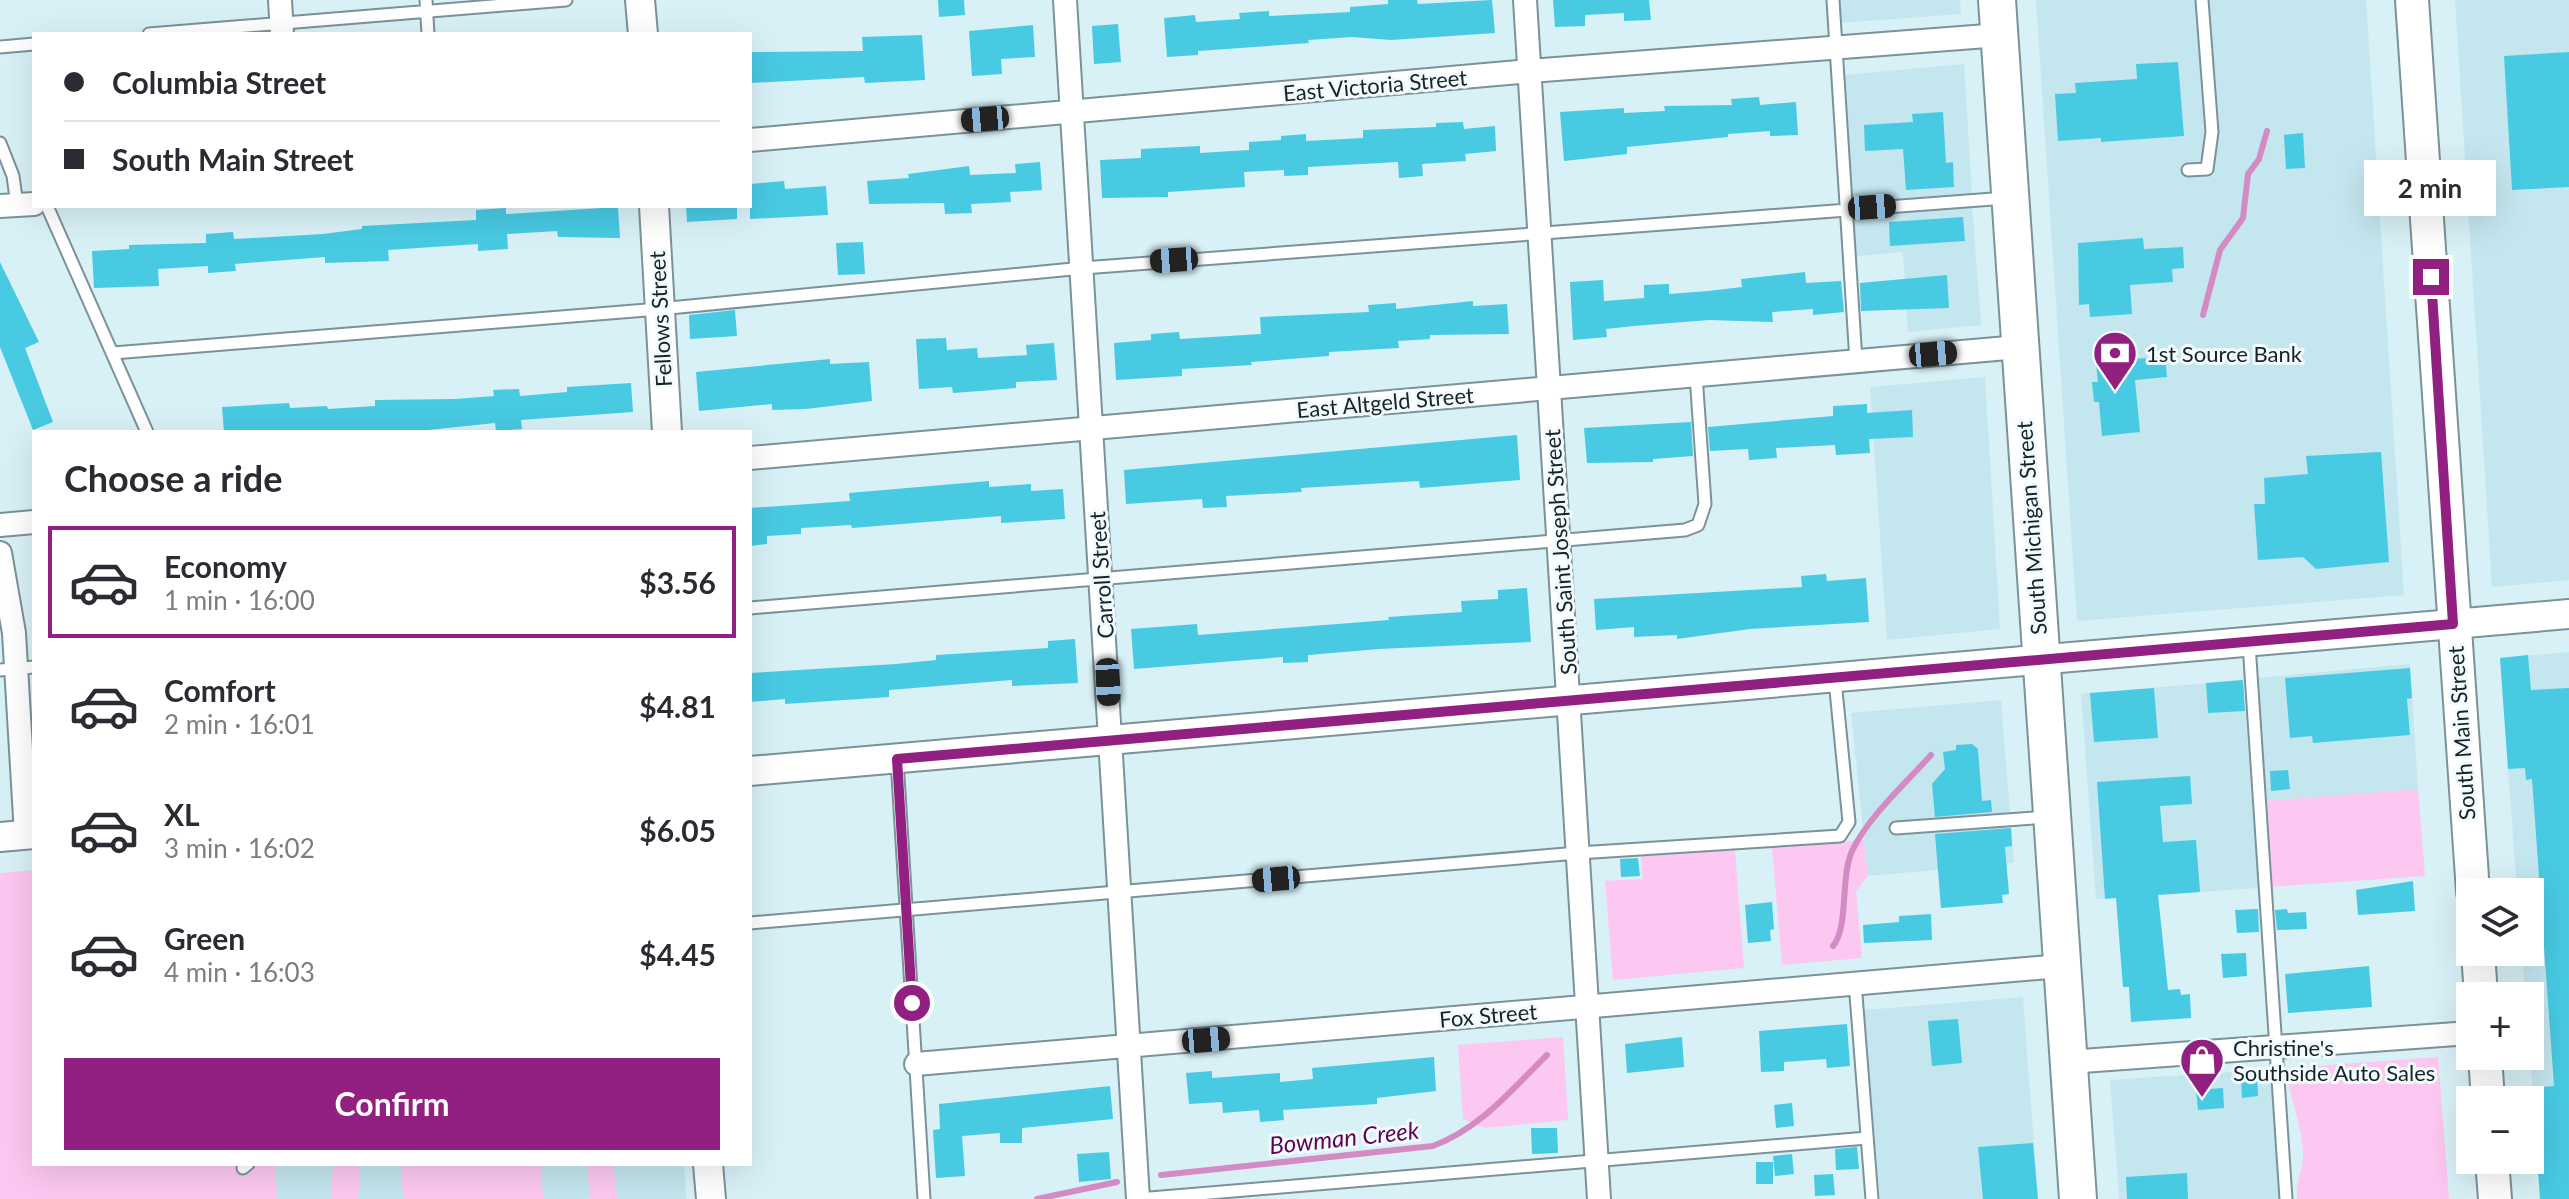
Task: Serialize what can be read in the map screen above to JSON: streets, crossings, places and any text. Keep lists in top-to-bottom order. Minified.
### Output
{"streets":{"main road":["South Michigan Street","South Main Street"],"street":["East Victoria Street","Fellows Street","East Altgeld Street","South Saint Joseph Street","Carroll Street","Fox Street"]},"crossings":[["East Victoria Street","South Michigan Street"],["East Victoria Street","South Saint Joseph Street"],["East Victoria Street","Carroll Street"],["East Altgeld Street","South Michigan Street"],["East Altgeld Street","South Saint Joseph Street"],["East Altgeld Street","Carroll Street"],["South Michigan Street","Fox Street"],["South Saint Joseph Street","Fox Street"],["Carroll Street","Fox Street"]],"water":["Bowman Creek"],"places":{"bank":["1st Source Bank"],"shop":["Christine's Southside Auto Sales"]},"page":{"banner":["Columbia Street","South Main Street"],"bubble":"2 min","heading":"Choose a ride","list":[{"name":"Economy","note":"1 min · 16:00","value":"$3.56"},{"name":"Comfort","note":"2 min · 16:01","value":"$4.81"},{"name":"XL","note":"3 min · 16:02","value":"$6.05"},{"name":"Green","note":"4 min · 16:03","value":"$4.45"}],"map_buttons":["+","−"],"buttons":"Confirm"}}
